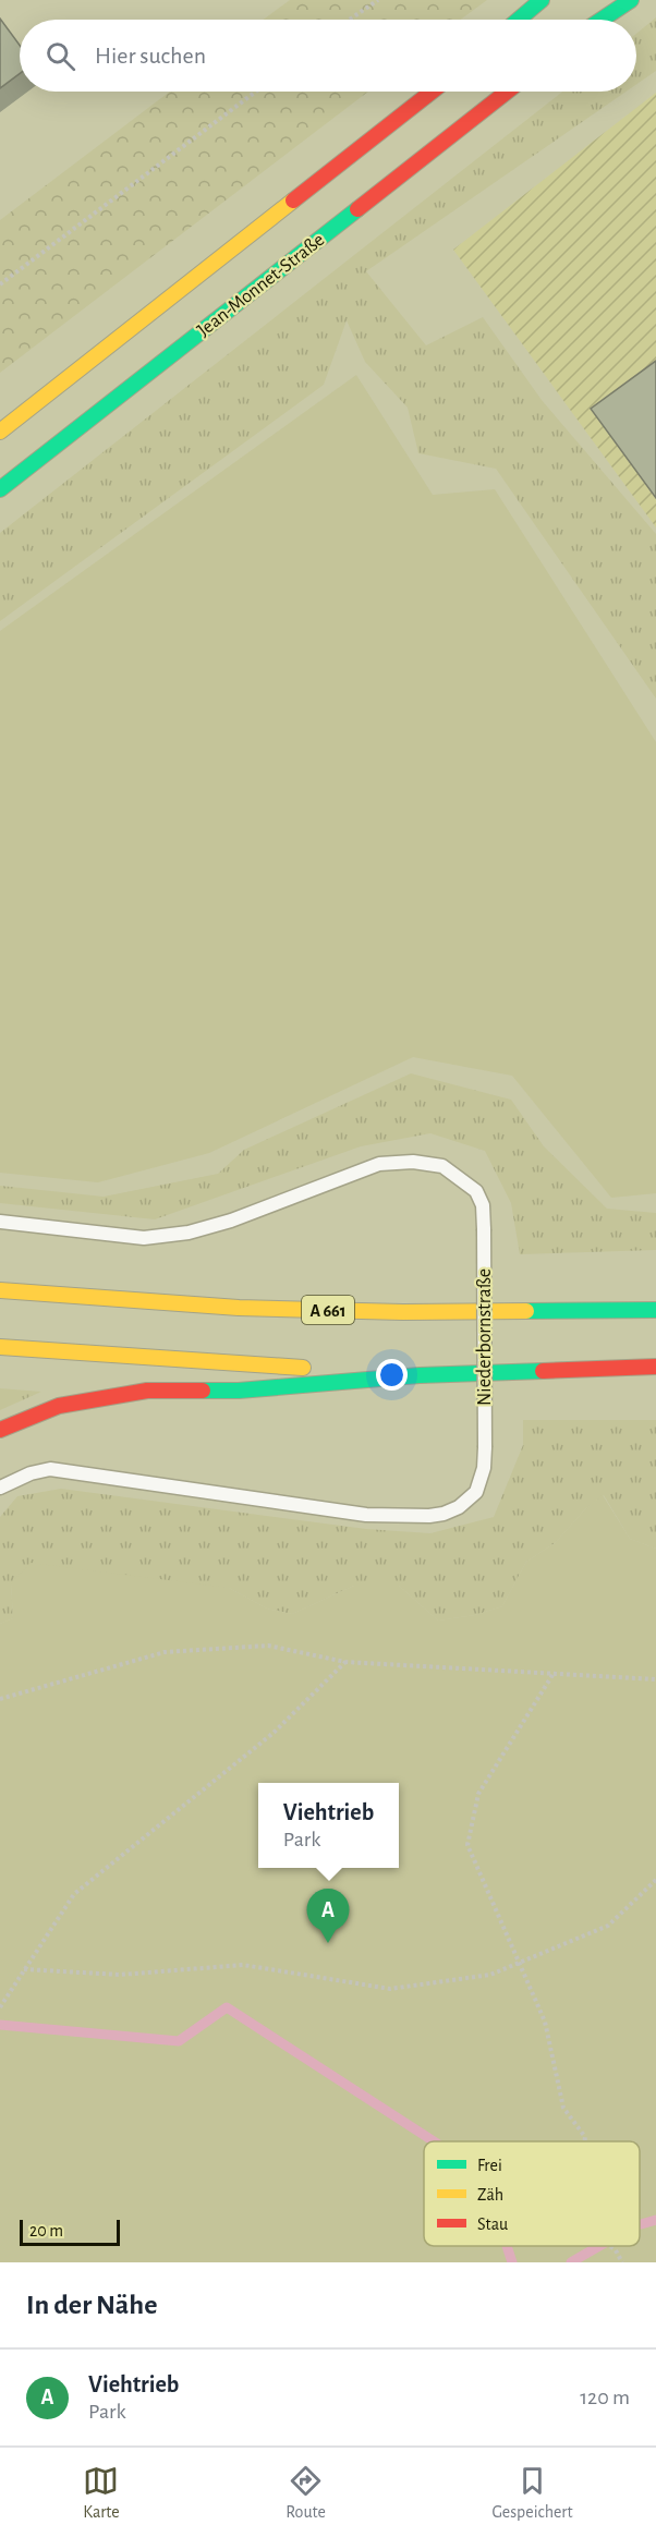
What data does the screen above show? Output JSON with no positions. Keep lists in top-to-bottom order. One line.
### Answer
{"streets":{"main road":["Jean-Monnet-Straße","A 661"],"lane":["Niederbornstraße"]},"legend":["Frei","Zäh","Stau"],"scale_bar":"20 m","page":{"search":"Hier suchen","popup":["Viehtrieb","Park"],"pins":"A","scale":"20 m","heading":"In der Nähe","list":[{"mark":"A","name":"Viehtrieb","note":"Park","value":"120 m"}],"nav":["Karte","Route","Gespeichert"]}}
